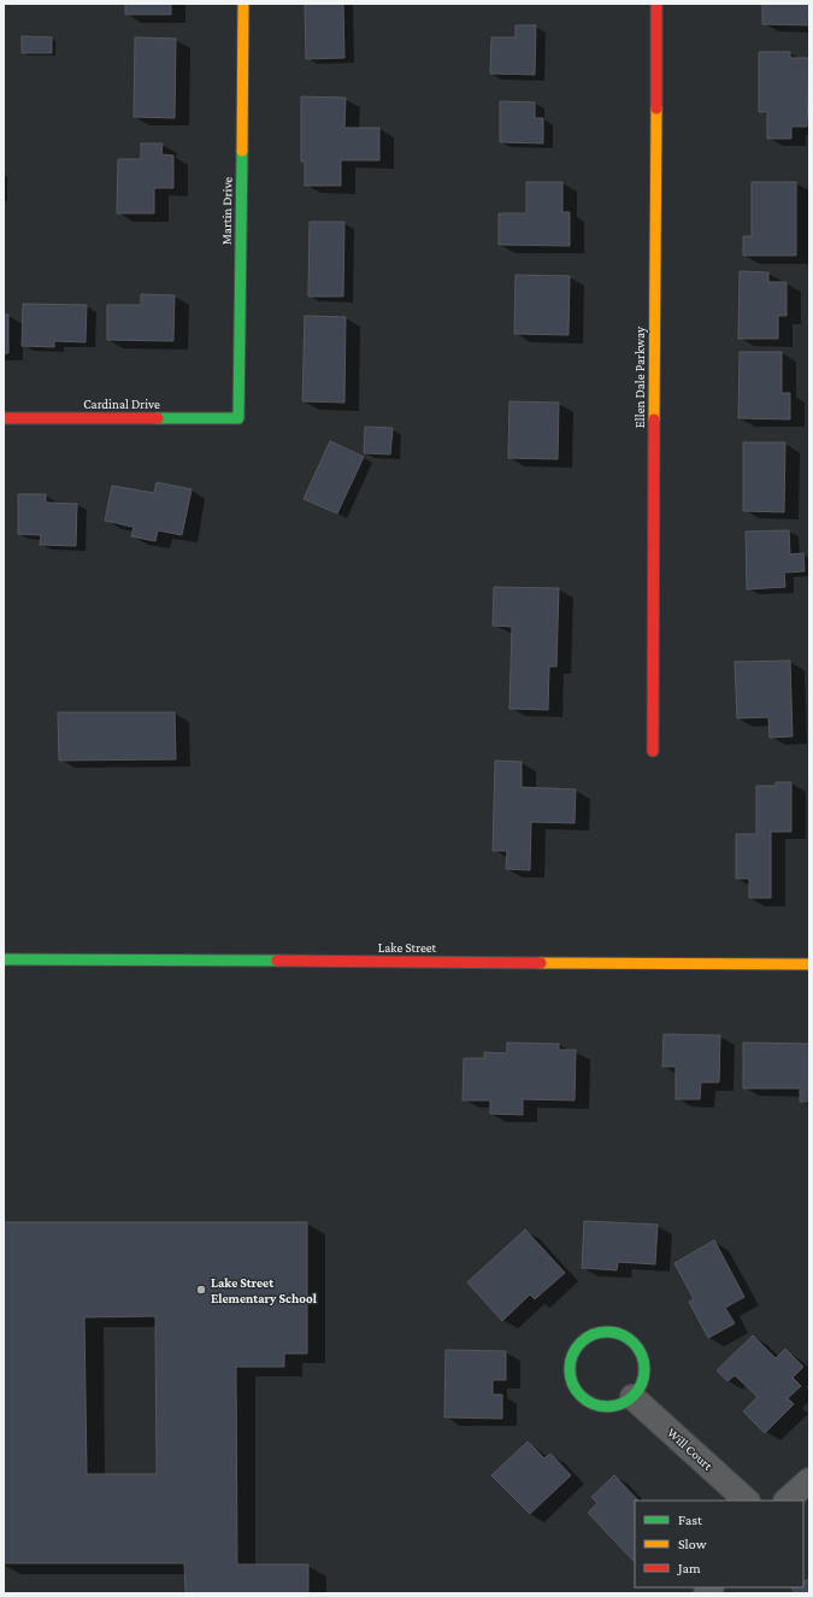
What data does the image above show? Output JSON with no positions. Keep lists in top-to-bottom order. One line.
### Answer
{"streets":{"street":["Martin Drive","Ellen Dale Parkway","Cardinal Drive","Lake Street","Will Court"]},"crossings":[["Martin Drive","Cardinal Drive"]],"places":["Lake Street Elementary School"],"legend":["Fast","Slow","Jam"]}
